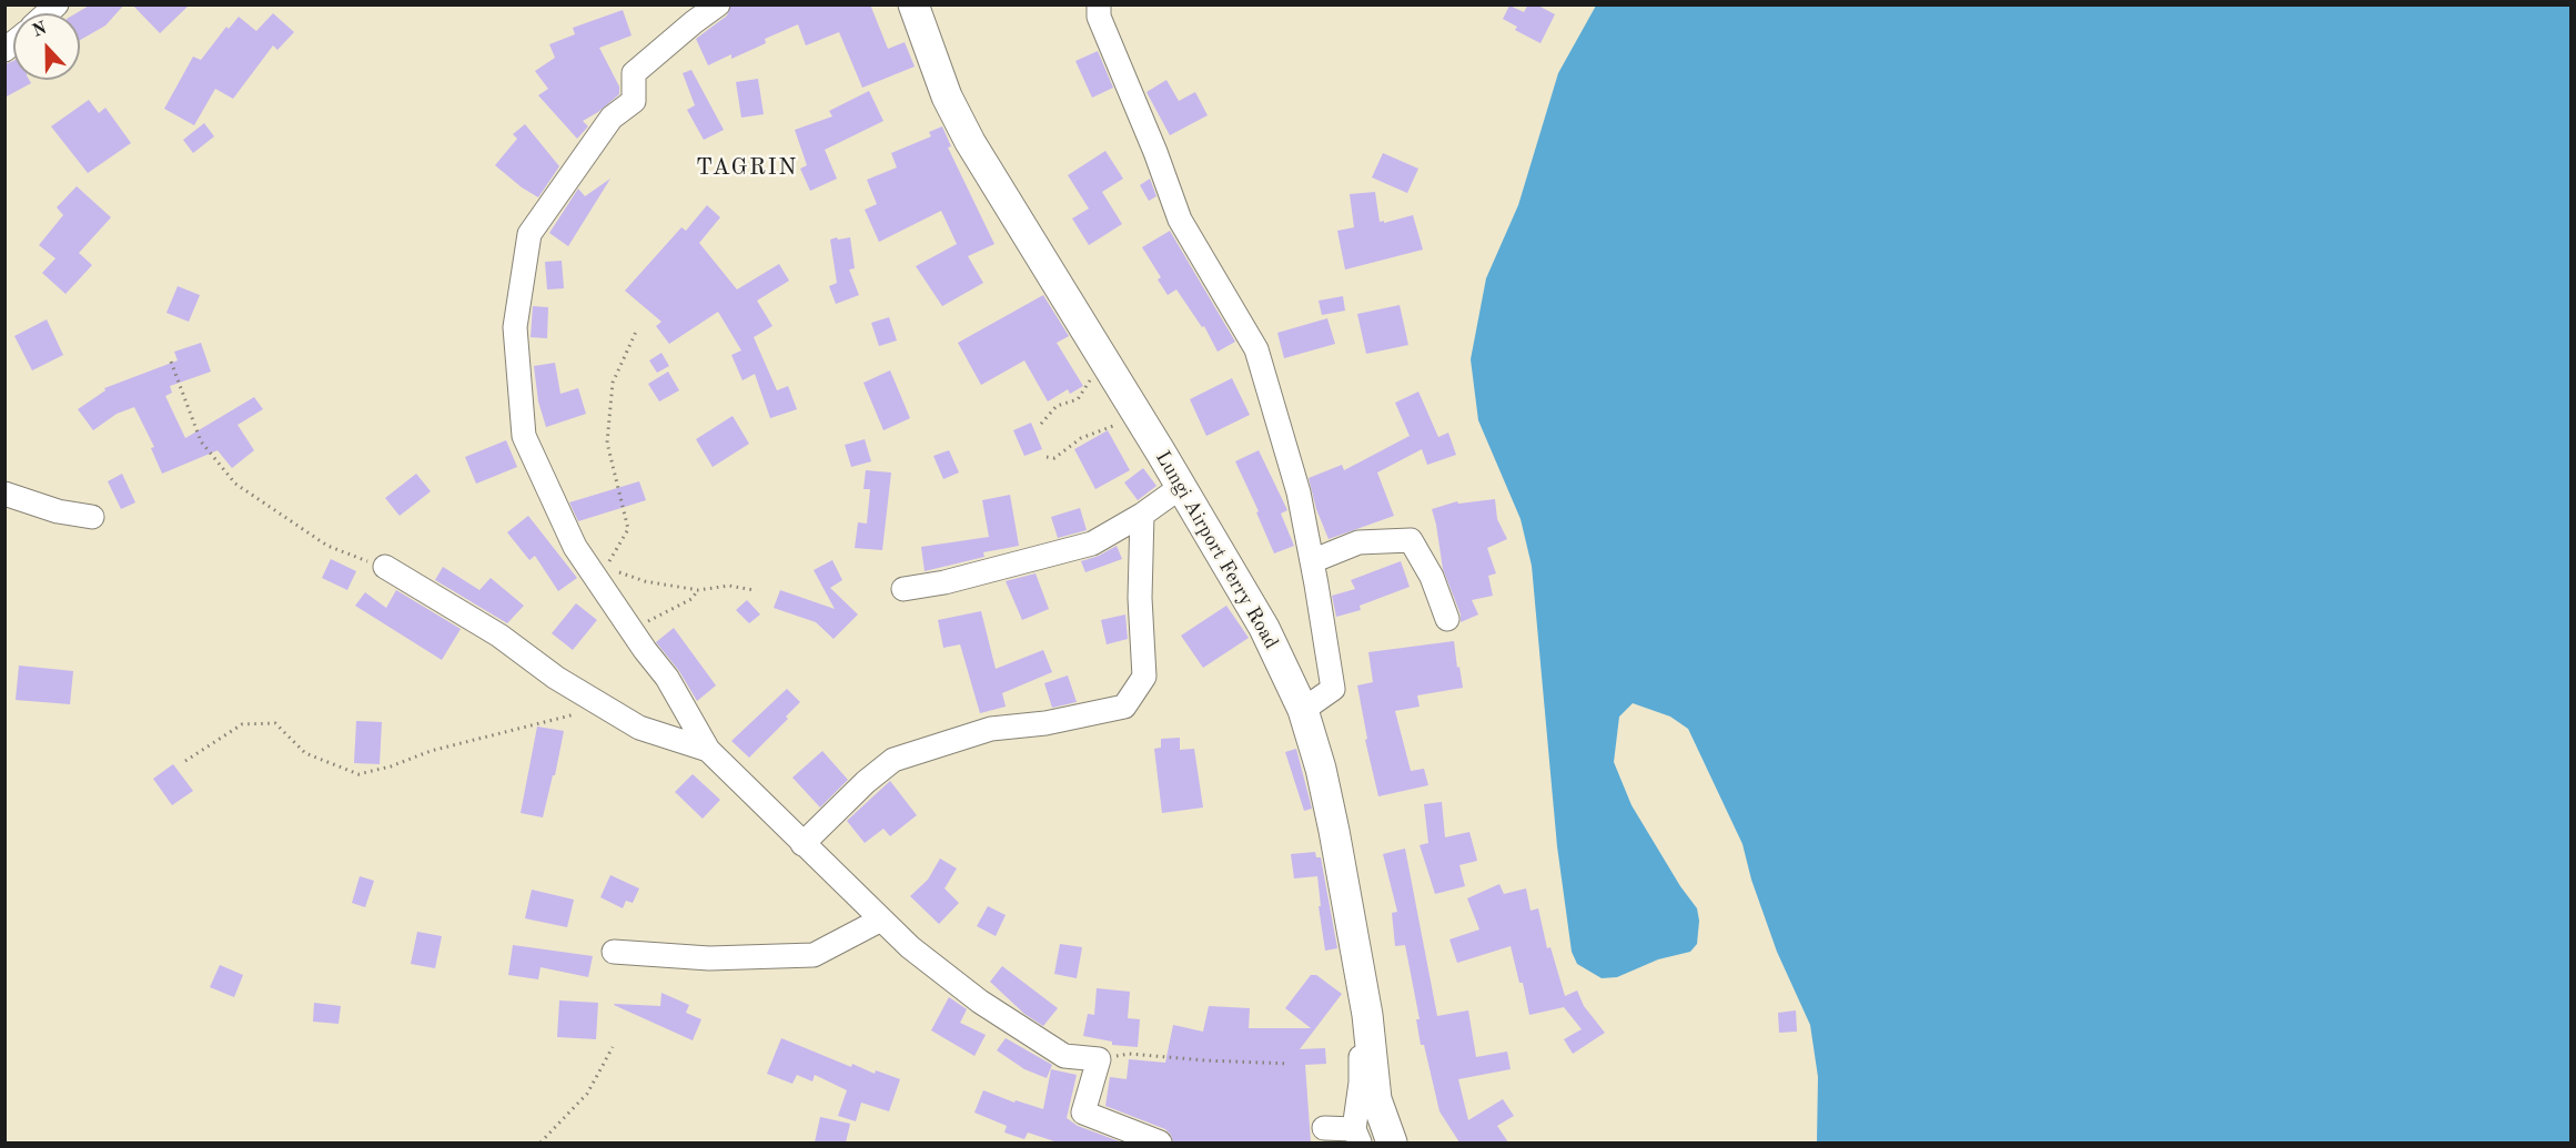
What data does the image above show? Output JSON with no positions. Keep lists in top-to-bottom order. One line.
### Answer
{"streets":{"main road":["Lungi Airport Ferry Road"]},"districts":["TAGRIN"],"north":"top"}
